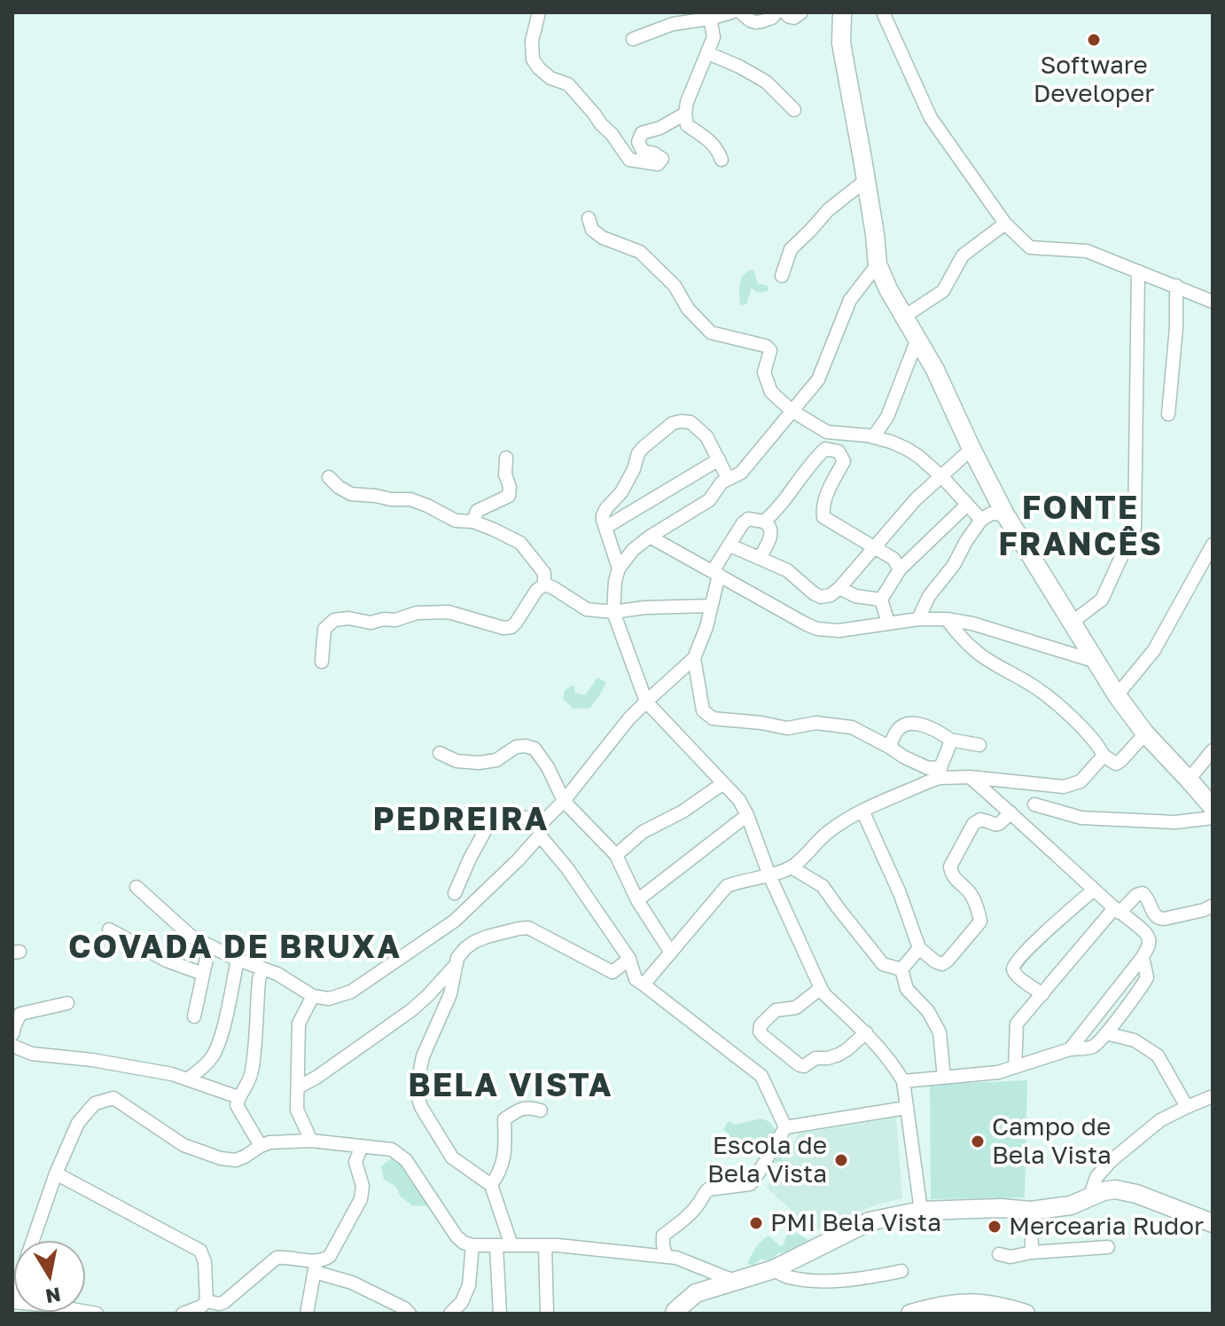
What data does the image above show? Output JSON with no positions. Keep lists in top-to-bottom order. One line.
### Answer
{"districts":["FONTE FRANCÊS","PEDREIRA","COVADA DE BRUXA","BELA VISTA"],"places":["Software Developer","Campo de Bela Vista","Escola de Bela Vista","PMI Bela Vista","Mercearia Rudor"],"north":"bottom"}
